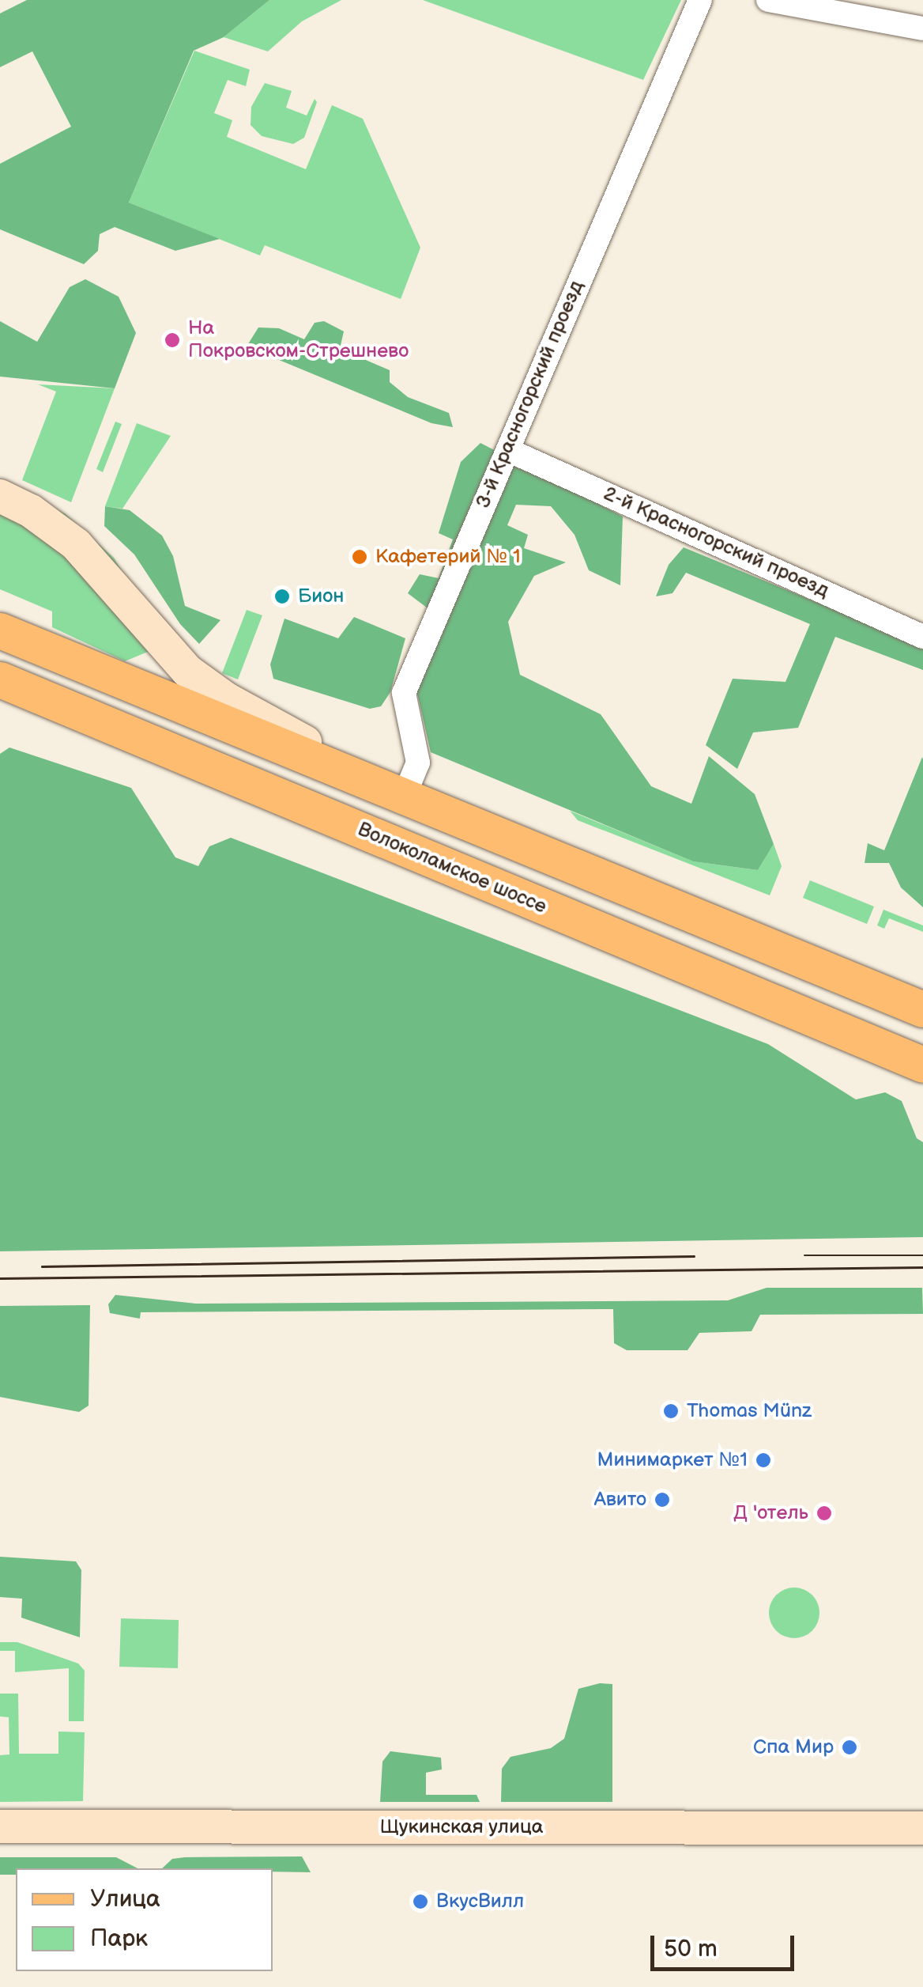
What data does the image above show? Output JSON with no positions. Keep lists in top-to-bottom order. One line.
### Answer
{"streets":{"main road":["Волоколамское шоссе","Щукинская улица"],"street":["3-й Красногорский проезд","2-й Красногорский проезд"]},"crossings":[["3-й Красногорский проезд","2-й Красногорский проезд"]],"places":["На Покровском-Стрешнево","Кафетерий № 1","Бион","Thomas Münz","Минимаркет №1","Авито","Д 'отель","Спа Мир","ВкусВилл"],"legend":["Улица","Парк"],"scale_bar":"50 m"}
